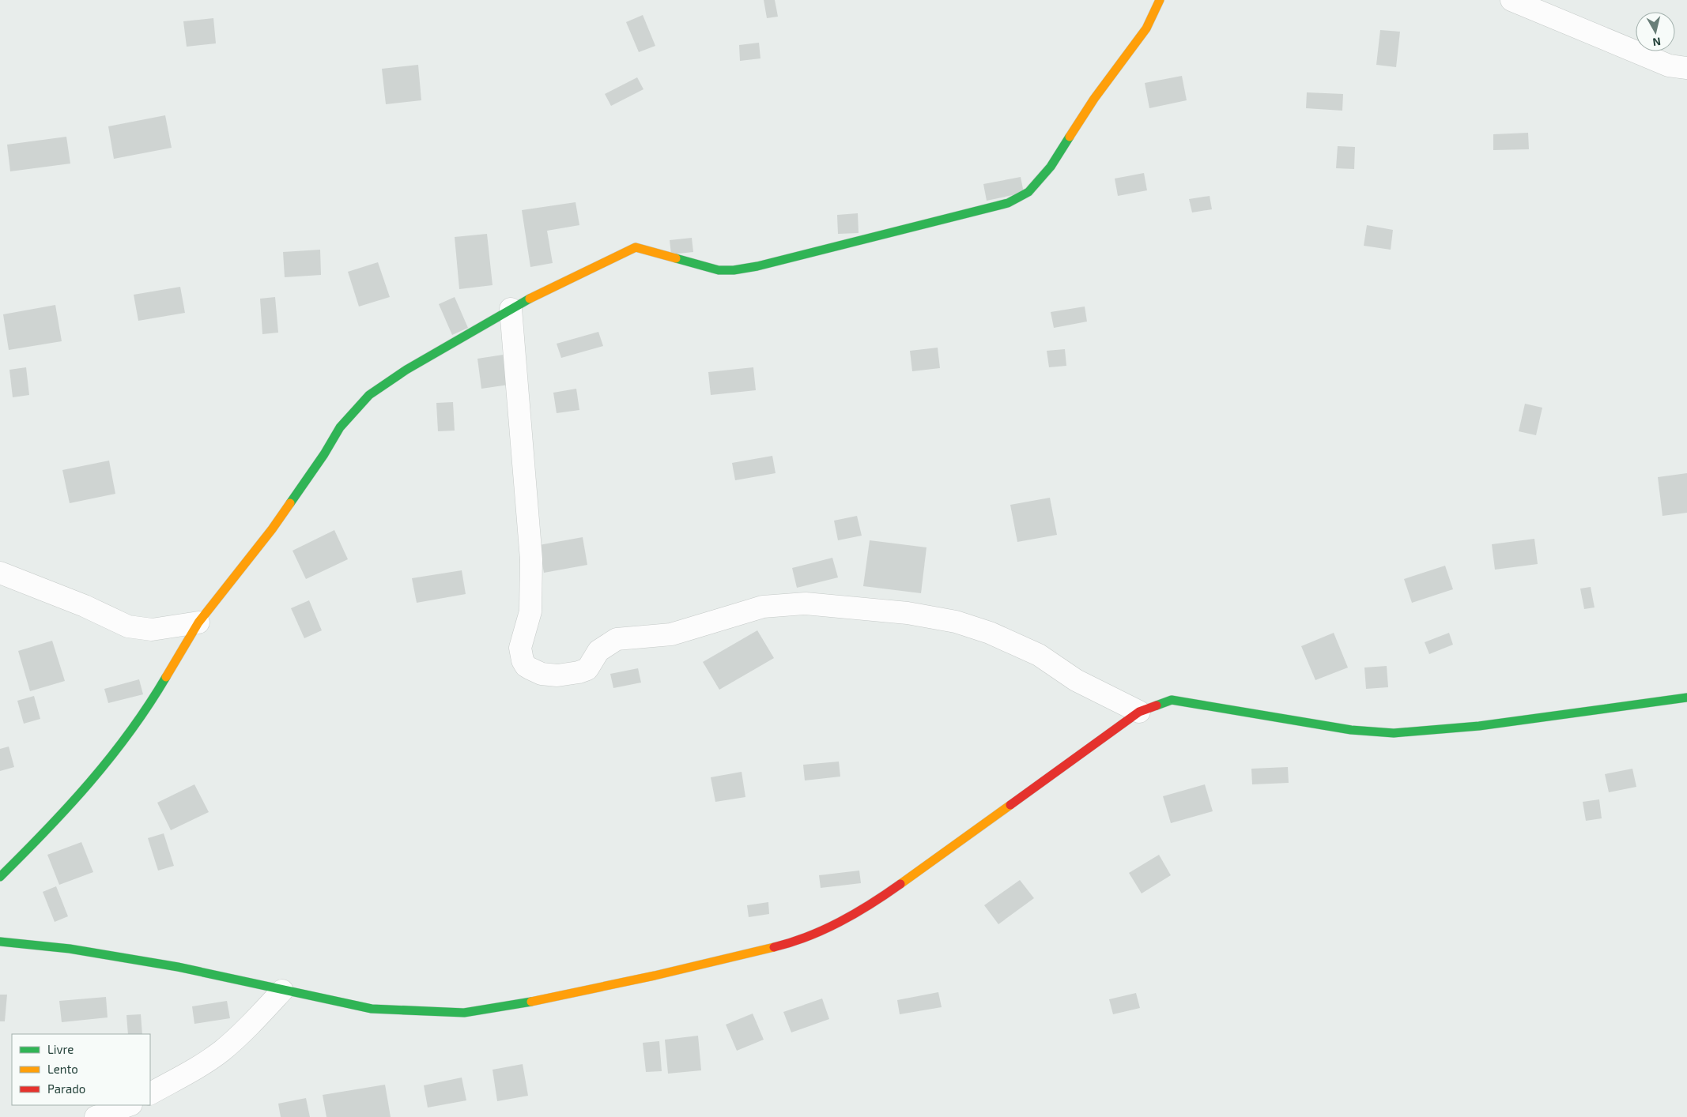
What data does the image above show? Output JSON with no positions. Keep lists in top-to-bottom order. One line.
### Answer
{"legend":["Livre","Lento","Parado"],"north":"bottom"}
